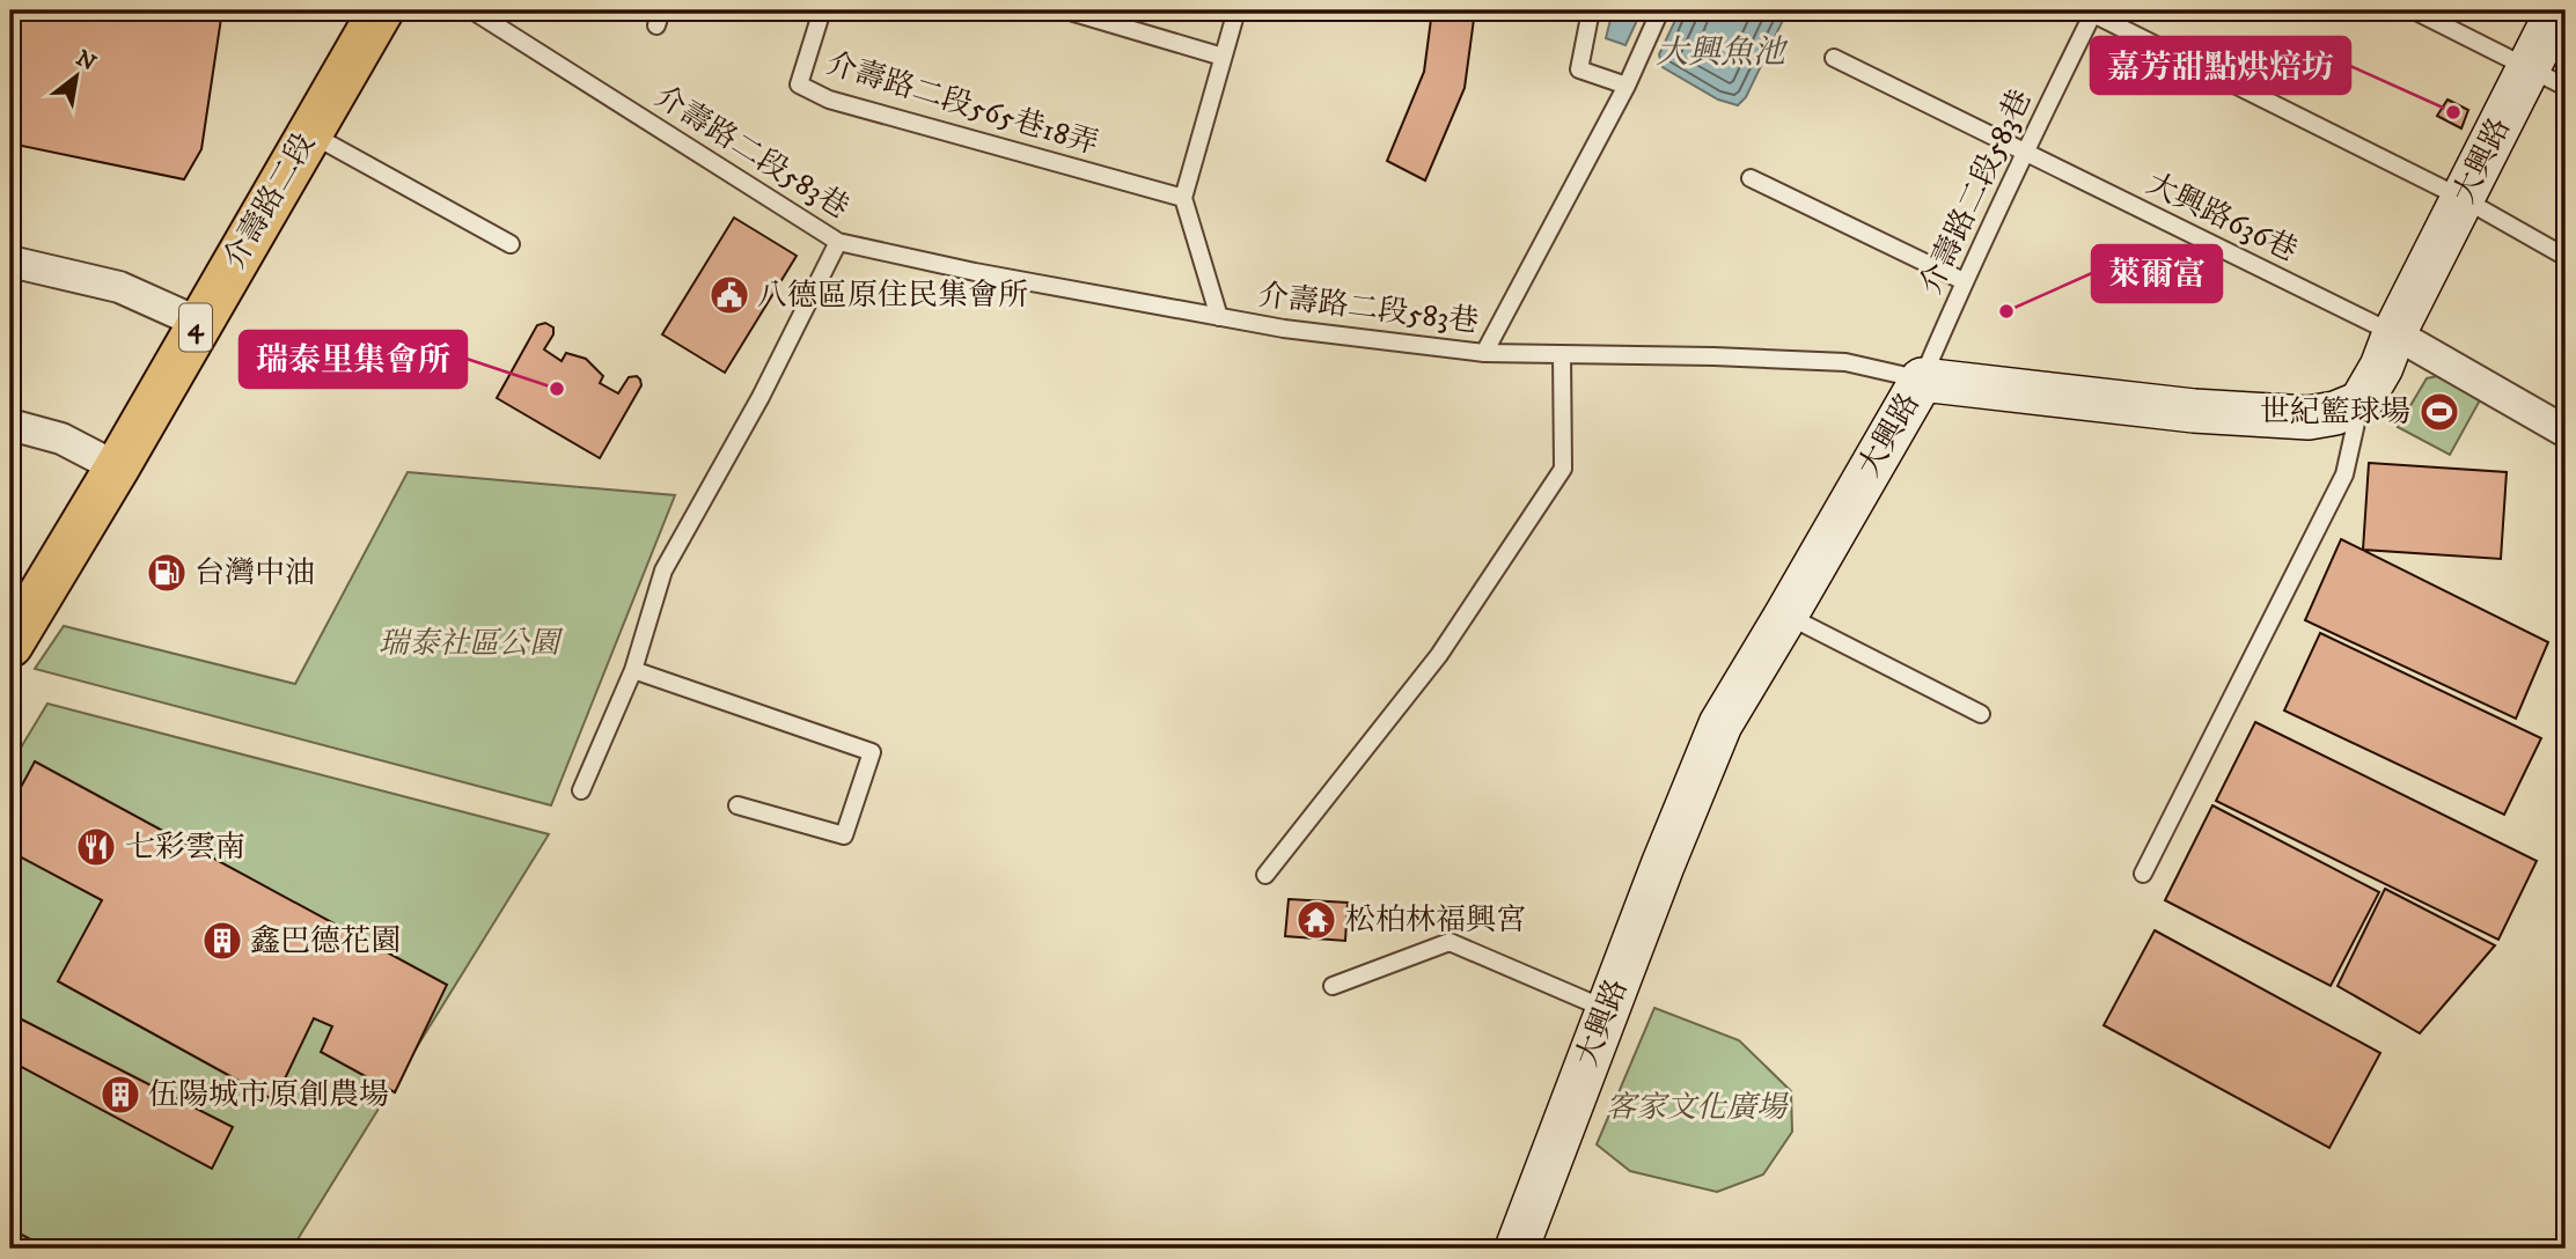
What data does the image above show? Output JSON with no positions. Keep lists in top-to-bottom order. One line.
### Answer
{"streets":{"main road":["介壽路二段","4"],"street":["大興路"],"lane":["介壽路二段565巷18弄","介壽路二段583巷","大興路636巷"]},"crossings":[["介壽路二段583巷","大興路"],["介壽路二段583巷","大興路636巷"],["大興路","大興路636巷"]],"water":["大興魚池"],"parks":["瑞泰社區公園","客家文化廣場"],"places":{"other":["嘉芳甜點烘焙坊","萊爾富","瑞泰里集會所"],"public building":["八德區原住民集會所"],"sports":["世紀籃球場"],"fuel station":["台灣中油"],"restaurant":["七彩雲南"],"temple":["松柏林福興宮"],"building":["鑫巴德花園","伍陽城市原創農場"]},"north":"top right"}
